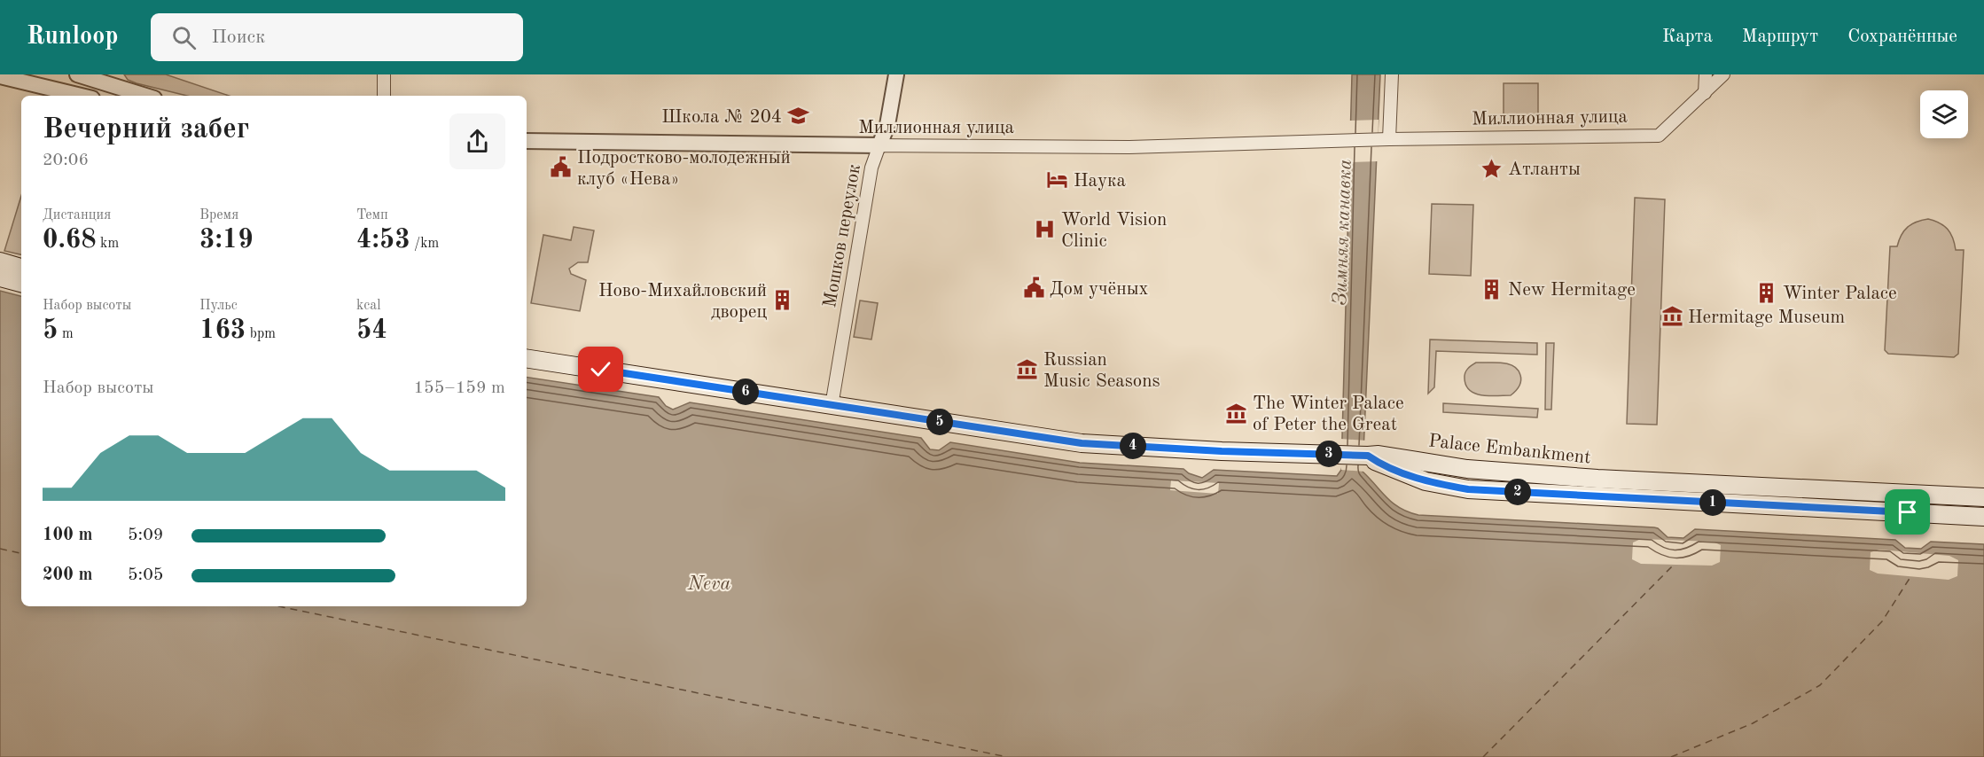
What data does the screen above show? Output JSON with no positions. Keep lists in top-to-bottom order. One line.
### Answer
{"streets":{"main road":["Palace Embankment"],"street":["Миллионная улица","Мошков переулок"]},"crossings":[["Миллионная улица","Мошков переулок"]],"water":["Зимняя канавка","Neva"],"places":{"school or university":["Школа № 204"],"public building":["Подростково-молодежный клуб «Нева»","Дом учёных"],"place":["Атланты"],"hotel":["Наука"],"hospital":["World Vision Clinic"],"building":["New Hermitage","Winter Palace","Ново-Михайловский дворец"],"museum":["Hermitage Museum","Russian Music Seasons","The Winter Palace of Peter the Great"]},"page":{"header":"Runloop","search":"Поиск","nav":["Карта","Маршрут","Сохранённые"],"heading":["Вечерний забег","20:06"],"stats":[["Дистанция","0.68 km"],["Время","3:19"],["Темп","4:53 /km"],["Набор высоты","5 m"],["Пульс","163 bpm"],["kcal","54"]],"chart":["Набор высоты","155–159 m"],"pins":["6","5","4","3","2","1"],"list":[{"name":"100 m","note":"5:09"},{"name":"200 m","note":"5:05"}]}}
